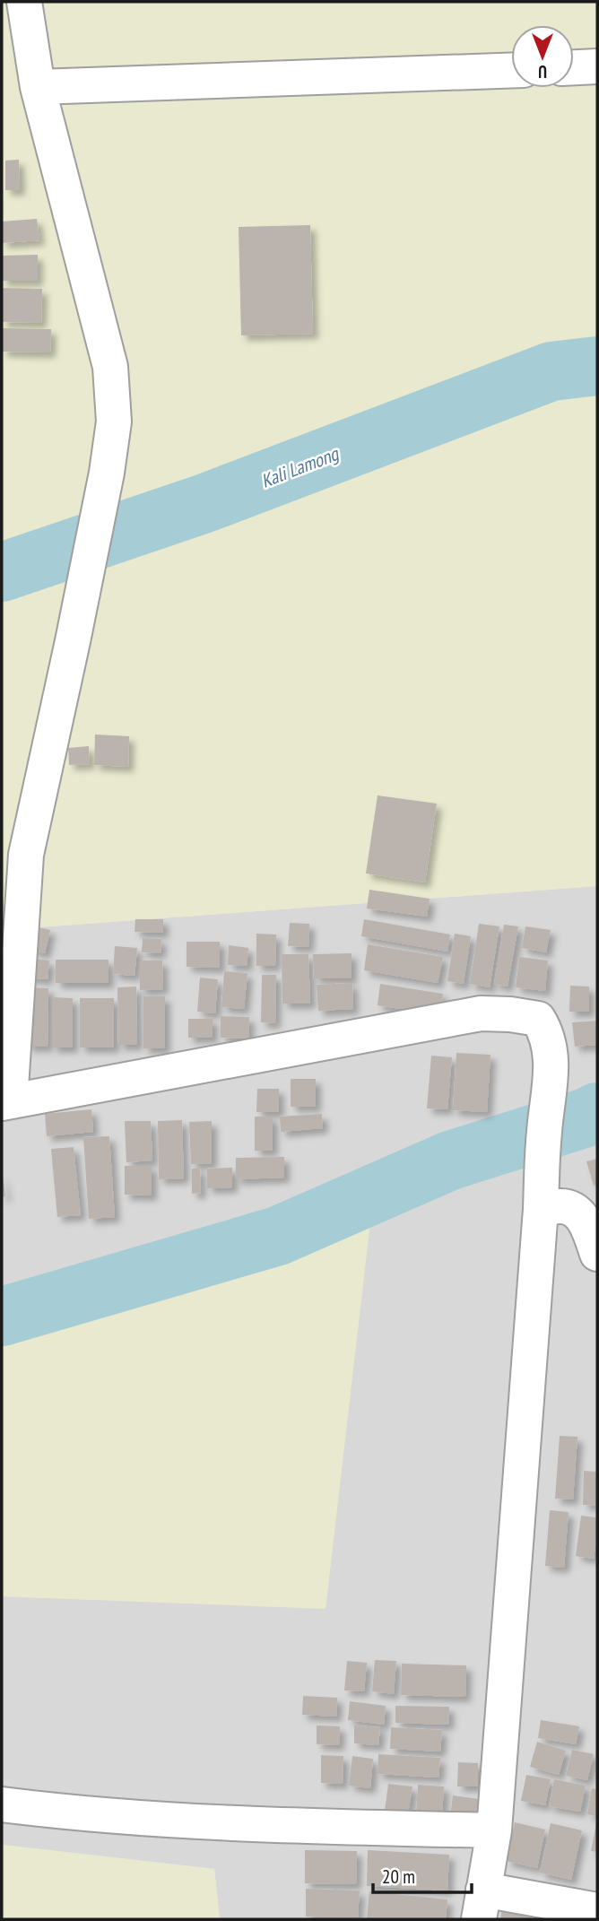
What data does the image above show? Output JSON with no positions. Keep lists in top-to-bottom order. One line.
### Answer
{"water":["Kali Lamong"],"scale_bar":"20 m","north":"bottom"}
